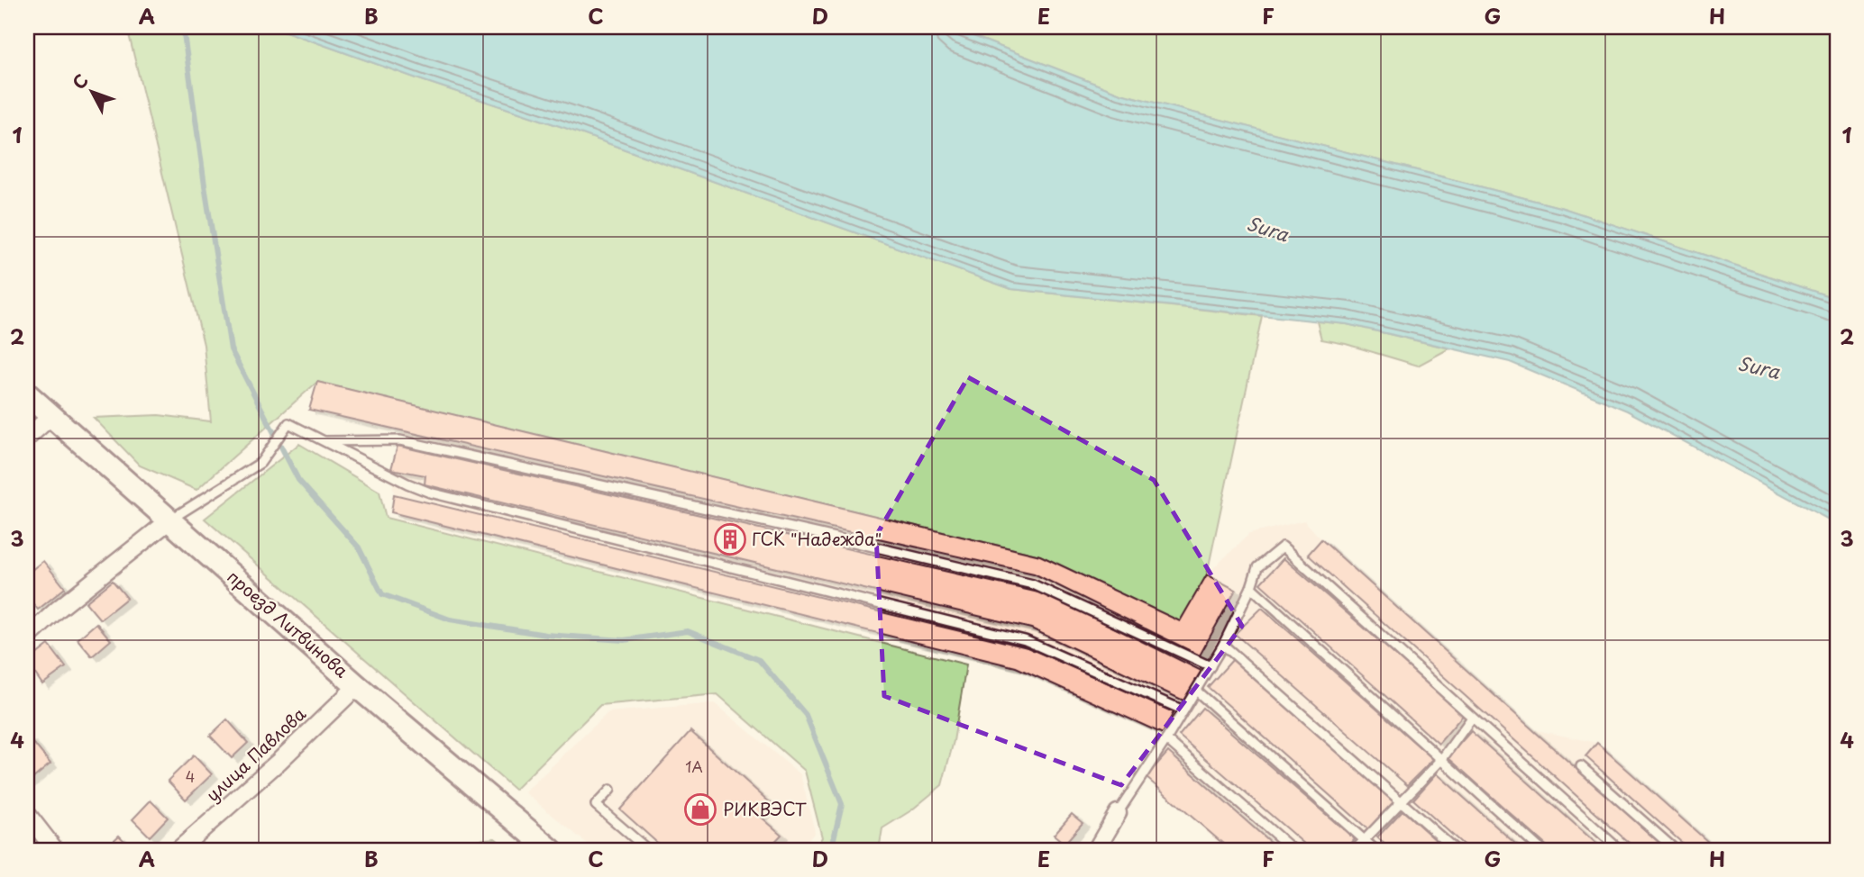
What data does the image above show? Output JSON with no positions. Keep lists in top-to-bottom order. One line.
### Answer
{"streets":{"main road":["проезд Литвинова"],"street":["улица Павлова"]},"crossings":[["проезд Литвинова","улица Павлова"]],"water":["Sura"],"places":{"building":["ГСК \"Надежда\""],"shop":["РИКВЭСТ"]},"house_numbers":["1А","4"],"north":"top left","grid":{"columns":["A","B","C","D","E","F","G","H"],"rows":["1","2","3","4"]}}
